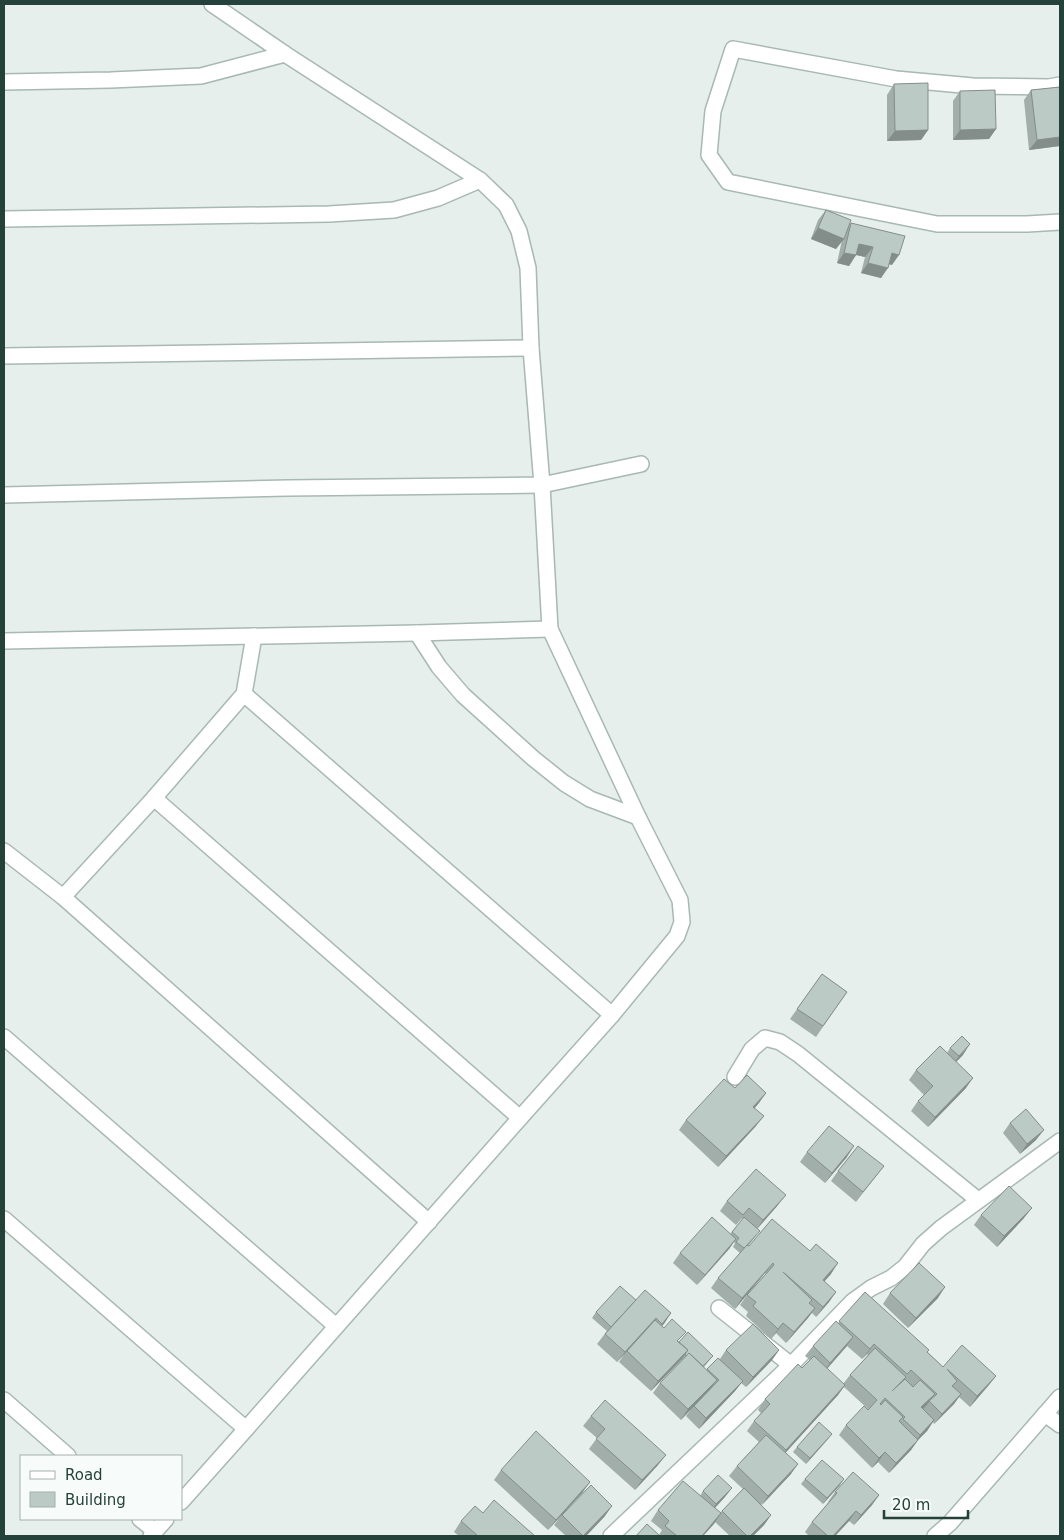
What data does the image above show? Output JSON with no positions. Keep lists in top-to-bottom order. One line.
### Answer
{"legend":["Road","Building"],"scale_bar":"20 m"}
